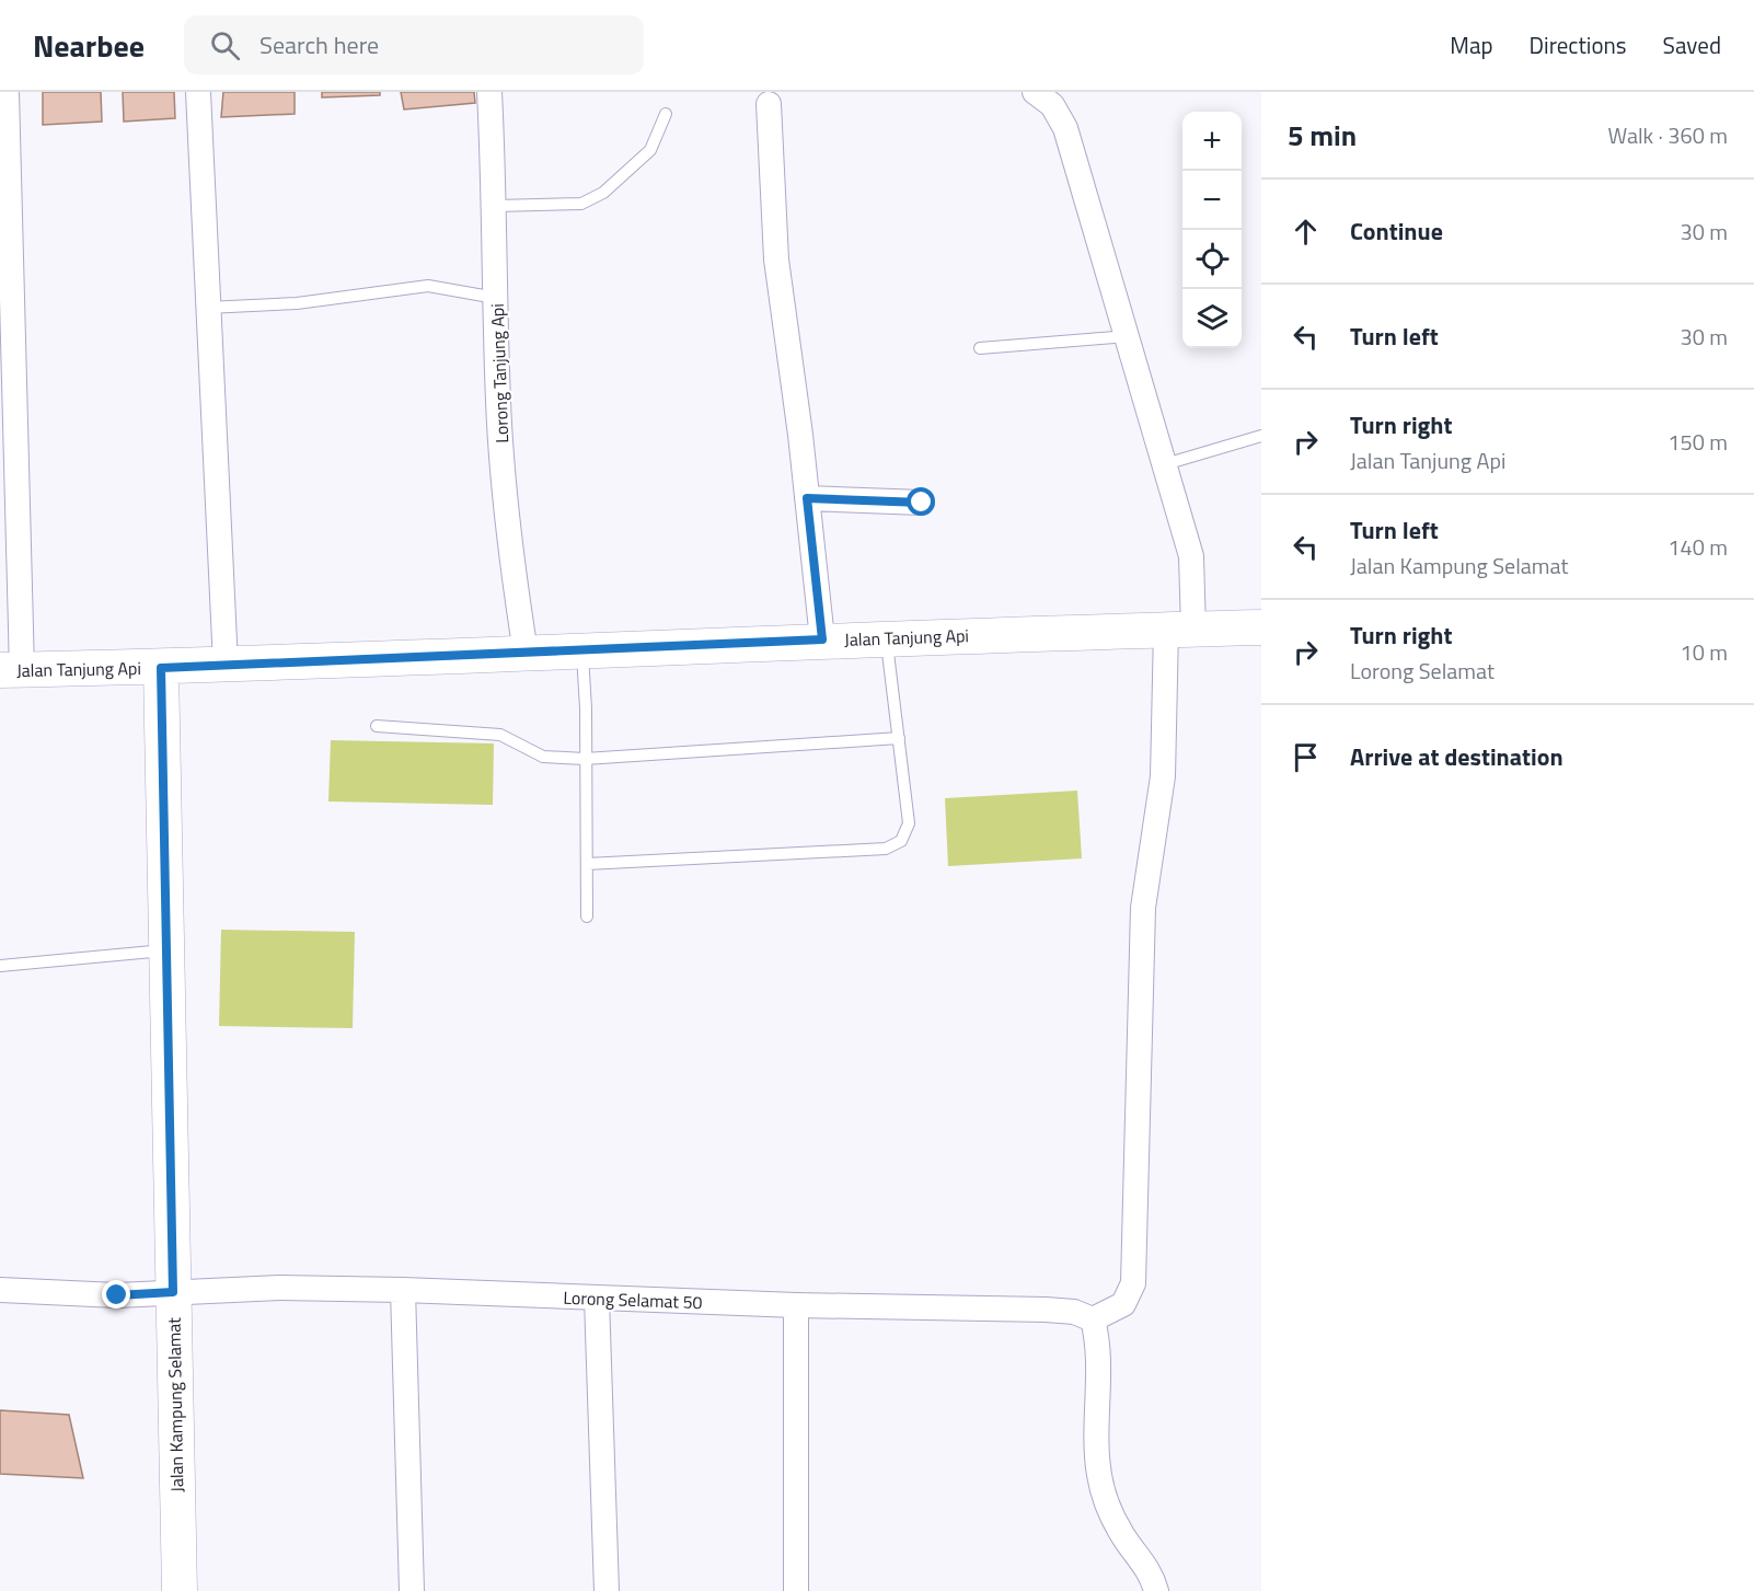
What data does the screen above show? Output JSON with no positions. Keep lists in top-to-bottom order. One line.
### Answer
{"streets":{"street":["Lorong Tanjung Api","Jalan Tanjung Api","Lorong Selamat 50","Jalan Kampung Selamat"]},"crossings":[["Lorong Tanjung Api","Jalan Tanjung Api"],["Jalan Tanjung Api","Jalan Kampung Selamat"],["Lorong Selamat 50","Jalan Kampung Selamat"]],"page":{"header":"Nearbee","search":"Search here","nav":["Map","Directions","Saved"],"heading":["5 min","Walk · 360 m"],"map_buttons":["+","−"],"list":[["Continue","30 m"],["Turn left","30 m"],["Turn right","Jalan Tanjung Api","150 m"],["Turn left","Jalan Kampung Selamat","140 m"],["Turn right","Lorong Selamat","10 m"],"Arrive at destination"]}}
